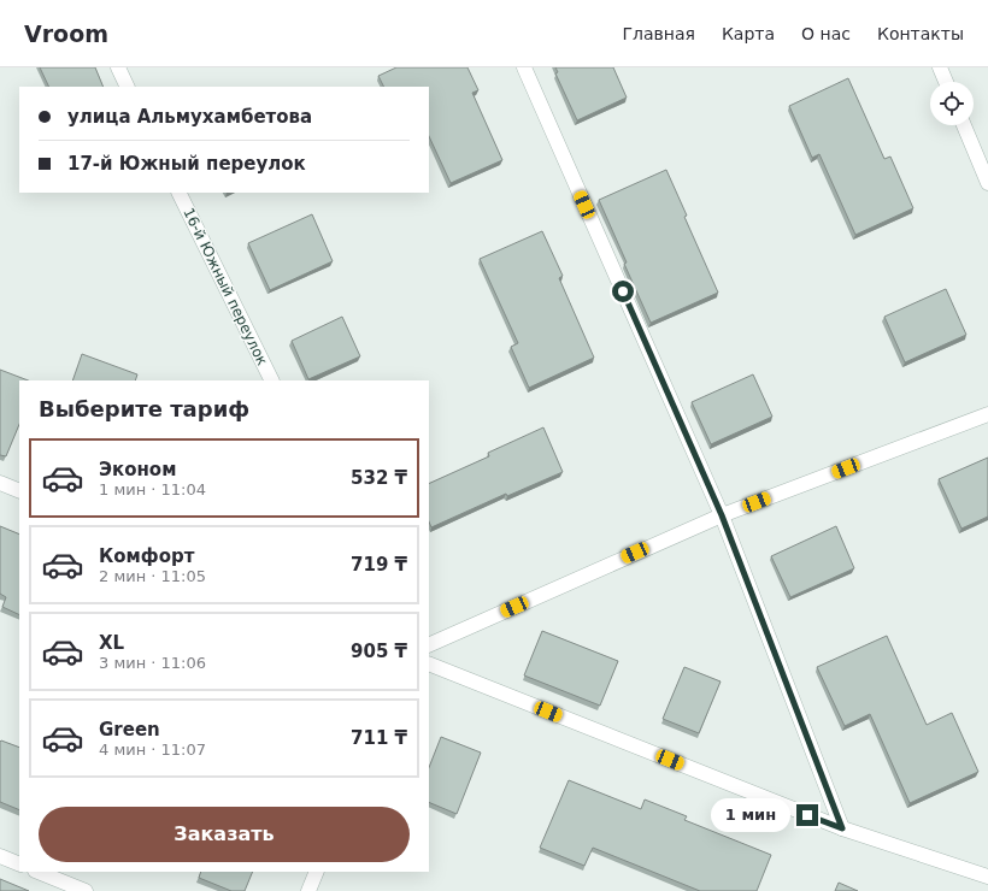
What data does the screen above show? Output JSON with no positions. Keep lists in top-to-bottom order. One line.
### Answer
{"streets":{"street":["16-й Южный переулок"]},"page":{"header":"Vroom","nav":["Главная","Карта","О нас","Контакты"],"banner":["улица Альмухамбетова","17-й Южный переулок"],"heading":"Выберите тариф","list":[{"name":"Эконом","note":"1 мин · 11:04","value":"532 ₸"},{"name":"Комфорт","note":"2 мин · 11:05","value":"719 ₸"},{"name":"XL","note":"3 мин · 11:06","value":"905 ₸"},{"name":"Green","note":"4 мин · 11:07","value":"711 ₸"}],"buttons":"Заказать","bubble":"1 мин"}}
